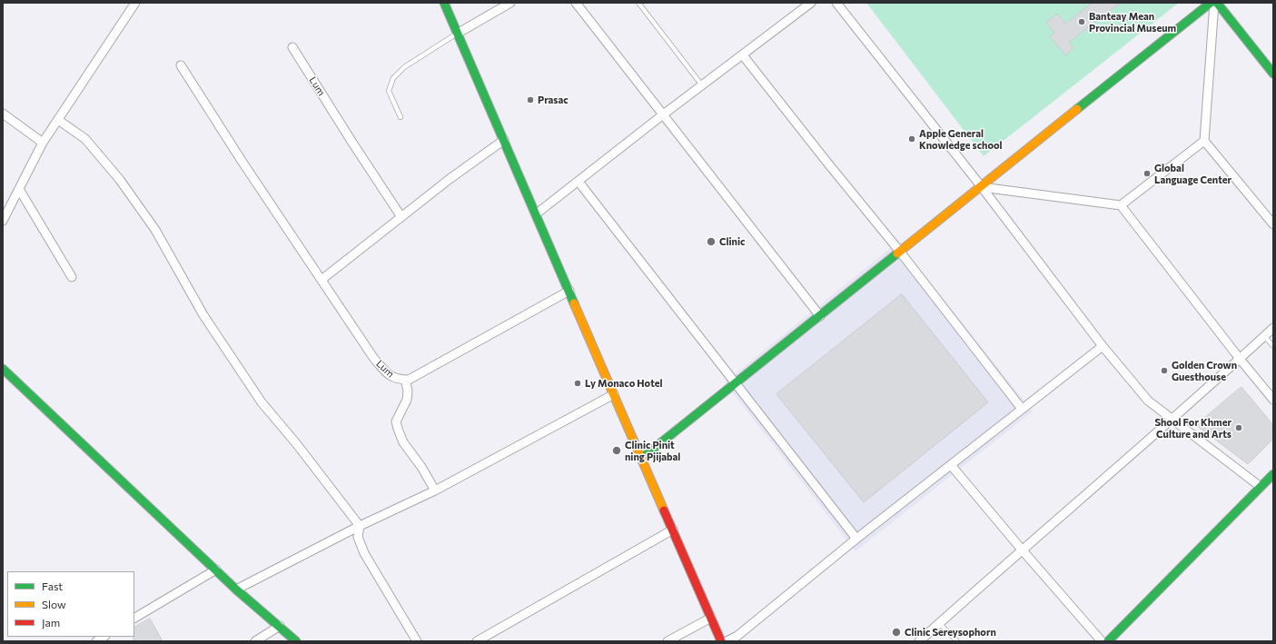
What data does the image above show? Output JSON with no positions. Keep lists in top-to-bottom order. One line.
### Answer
{"streets":{"street":["Lum"]},"places":["Banteay Mean Provincial Museum","Prasac","Apple General Knowledge school","Global Language Center","Clinic","Golden Crown Guesthouse","Ly Monaco Hotel","Shool For Khmer Culture and Arts","Clinic Pinit ning Pjijabal","Clinic Sereysophorn"],"legend":["Fast","Slow","Jam"]}
